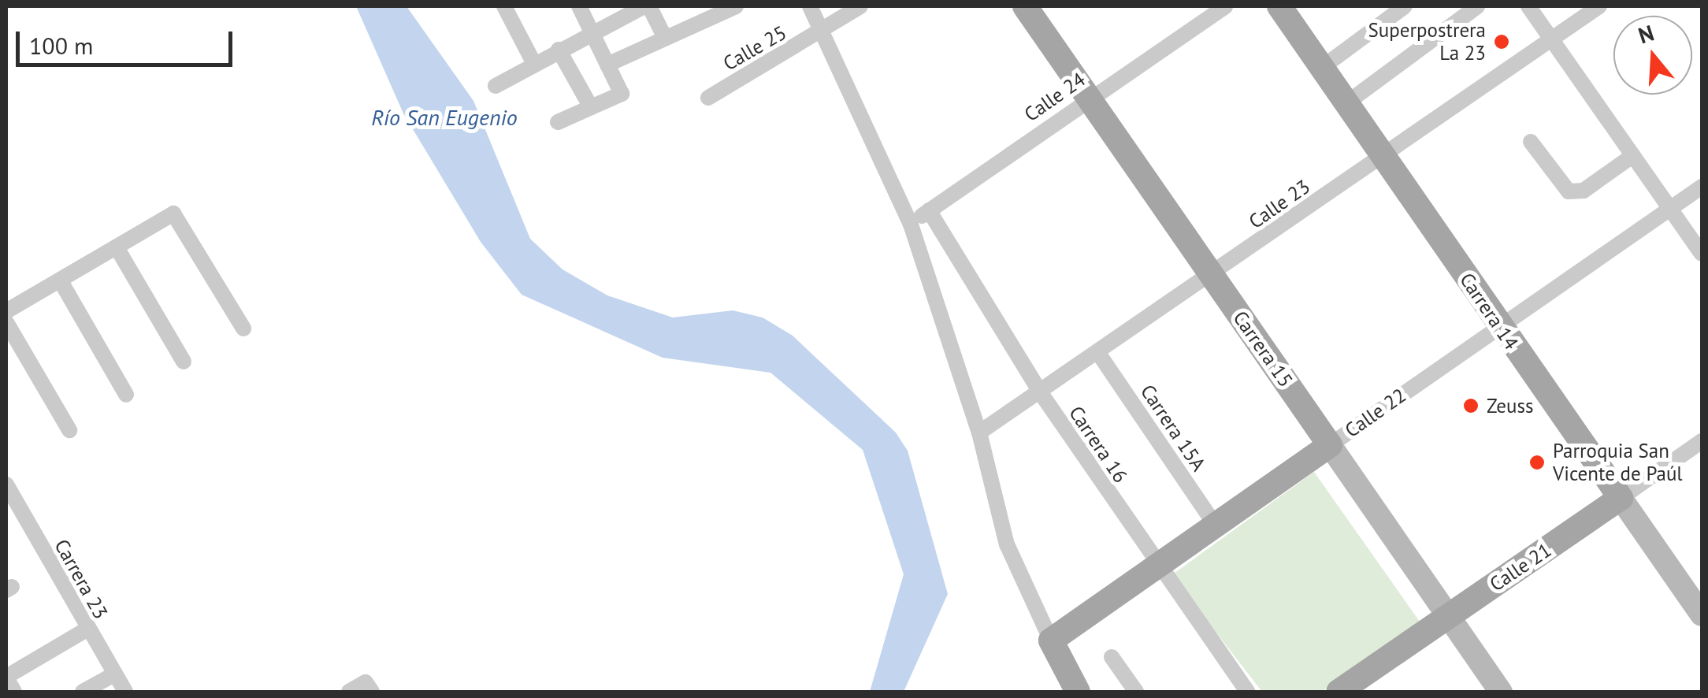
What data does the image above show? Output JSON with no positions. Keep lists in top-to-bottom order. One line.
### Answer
{"streets":{"main road":["Carrera 14","Carrera 15","Calle 22","Calle 21"],"street":["Calle 25","Calle 24","Calle 23","Carrera 15A","Carrera 16","Carrera 23"]},"crossings":[["Calle 24","Carrera 15"],["Calle 24","Carrera 16"],["Calle 23","Carrera 14"],["Calle 23","Carrera 15"],["Calle 23","Carrera 15A"],["Calle 23","Carrera 16"],["Carrera 14","Calle 22"],["Carrera 14","Calle 21"],["Carrera 15","Calle 22"],["Carrera 15","Calle 21"],["Calle 22","Carrera 15A"],["Calle 22","Carrera 16"]],"water":["Río San Eugenio"],"places":["Superpostrera La 23","Zeuss","Parroquia San Vicente de Paúl"],"scale_bar":"100 m","north":"top"}
